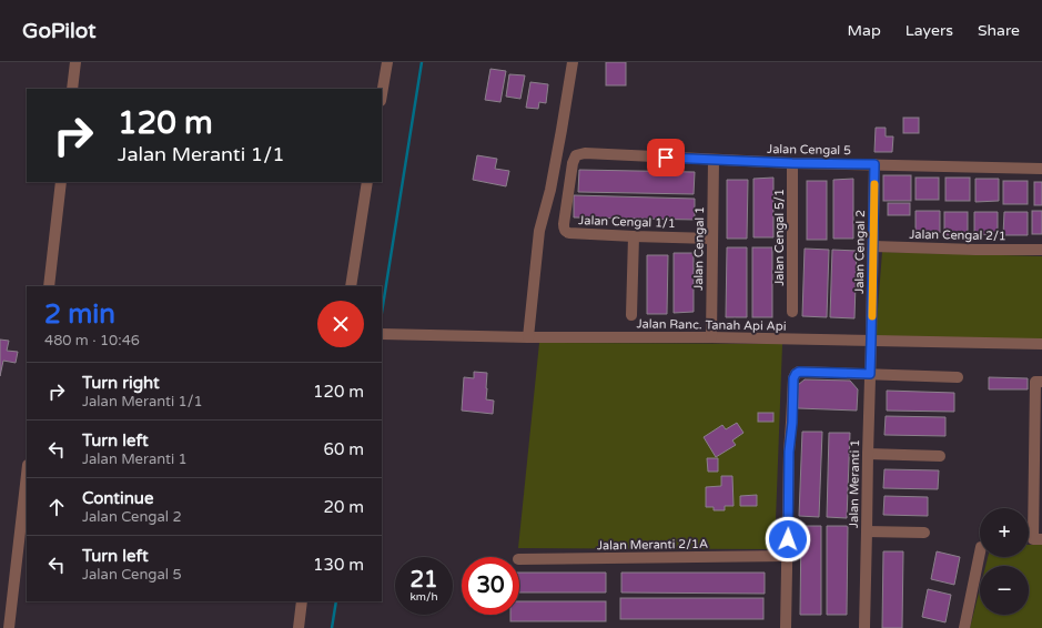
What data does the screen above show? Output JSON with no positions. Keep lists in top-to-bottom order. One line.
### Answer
{"streets":{"street":["Jalan Cengal 5","Jalan Cengal 1/1","Jalan Cengal 2/1","Jalan Cengal 5/1","Jalan Cengal 1","Jalan Cengal 2","Jalan Ranc. Tanah Api Api","Jalan Meranti 1","Jalan Meranti 2/1A"]},"crossings":[["Jalan Cengal 5","Jalan Cengal 1/1"],["Jalan Cengal 5","Jalan Cengal 5/1"],["Jalan Cengal 5","Jalan Cengal 1"],["Jalan Cengal 5","Jalan Cengal 2"],["Jalan Cengal 1/1","Jalan Cengal 1"],["Jalan Cengal 2/1","Jalan Cengal 2"],["Jalan Cengal 1","Jalan Ranc. Tanah Api Api"],["Jalan Cengal 2","Jalan Ranc. Tanah Api Api"],["Jalan Cengal 2","Jalan Meranti 1"],["Jalan Ranc. Tanah Api Api","Jalan Meranti 1"]],"page":{"header":"GoPilot","nav":["Map","Layers","Share"],"turn":["120 m","Jalan Meranti 1/1"],"heading":["2 min","480 m · 10:46"],"list":[{"name":"Turn right","note":"Jalan Meranti 1/1","value":"120 m"},{"name":"Turn left","note":"Jalan Meranti 1","value":"60 m"},{"name":"Continue","note":"Jalan Cengal 2","value":"20 m"},{"name":"Turn left","note":"Jalan Cengal 5","value":"130 m"}],"map_buttons":["+","−"],"speed":"21 km/h","limit":"30"}}
